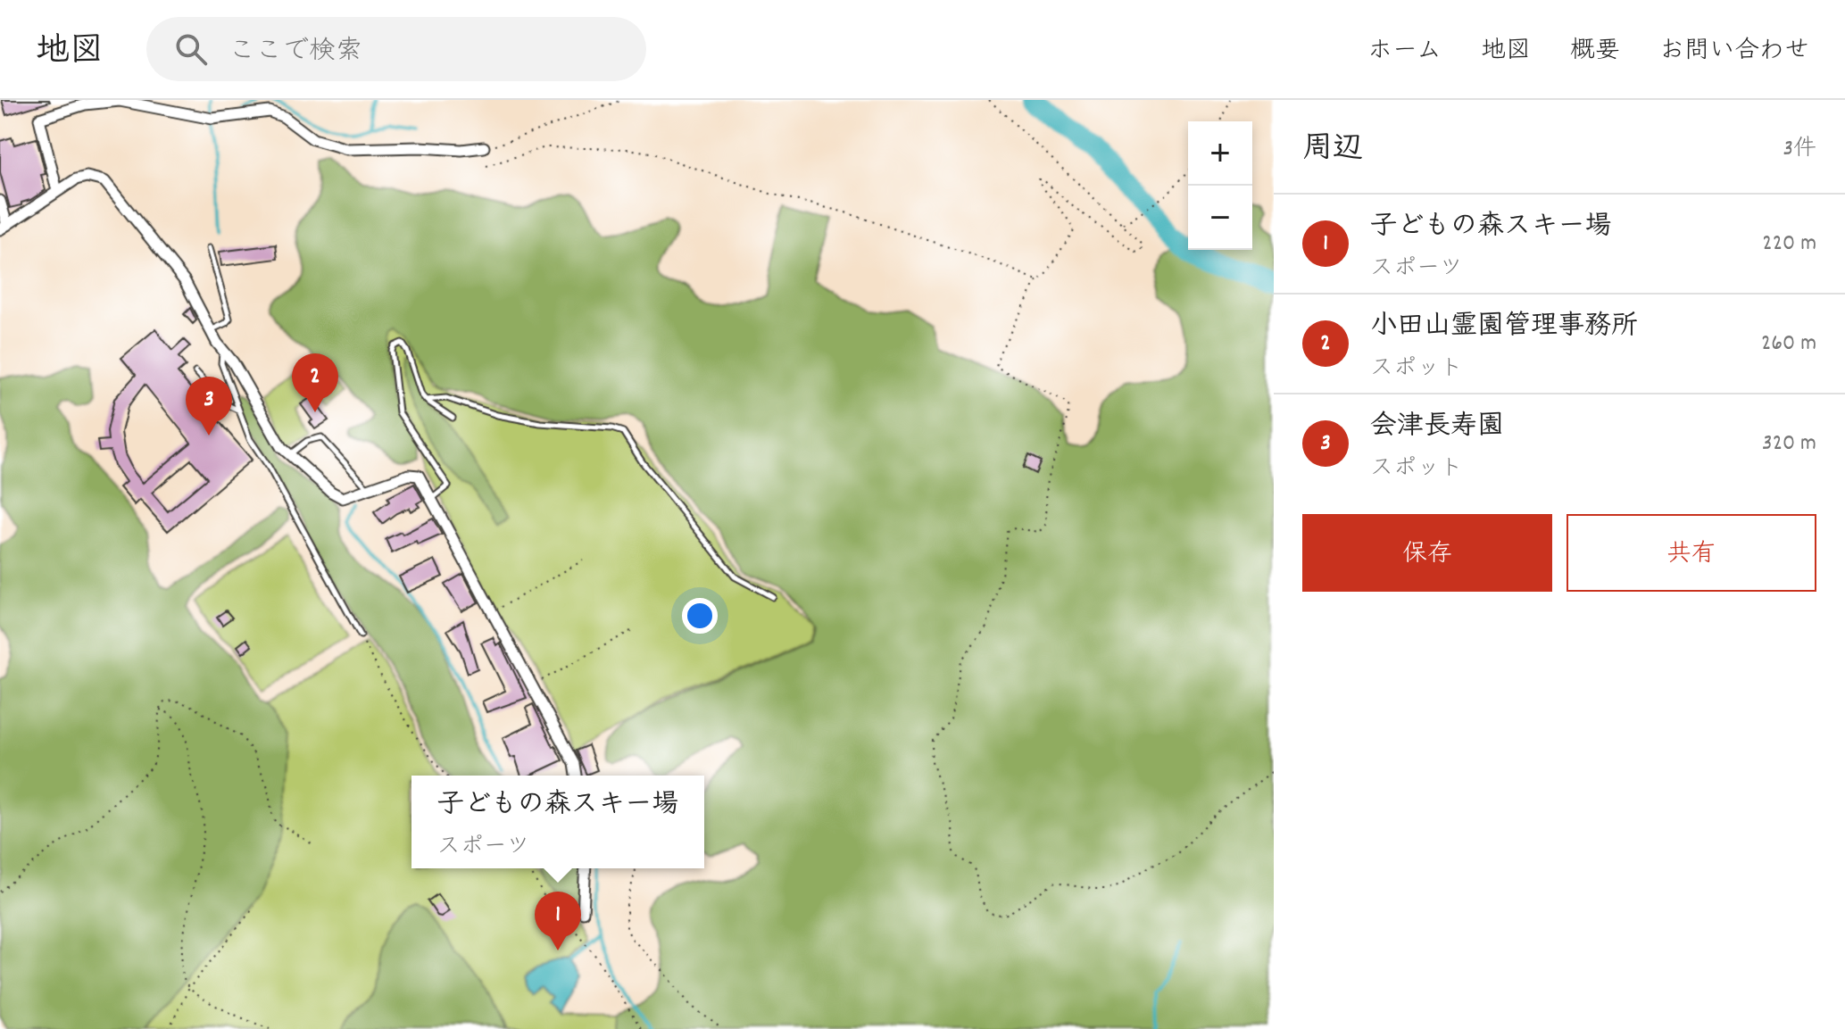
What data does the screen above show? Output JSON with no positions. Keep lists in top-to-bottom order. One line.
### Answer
{"page":{"header":"地図","search":"ここで検索","nav":["ホーム","地図","概要","お問い合わせ"],"heading":["周辺","3件"],"map_buttons":["+","−"],"list":[{"mark":"1","name":"子どもの森スキー場","note":"スポーツ","value":"220 m"},{"mark":"2","name":"小田山霊園管理事務所","note":"スポット","value":"260 m"},{"mark":"3","name":"会津長寿園","note":"スポット","value":"320 m"}],"pins":["2","3","1"],"buttons":["保存","共有"],"popup":["子どもの森スキー場","スポーツ"]}}
